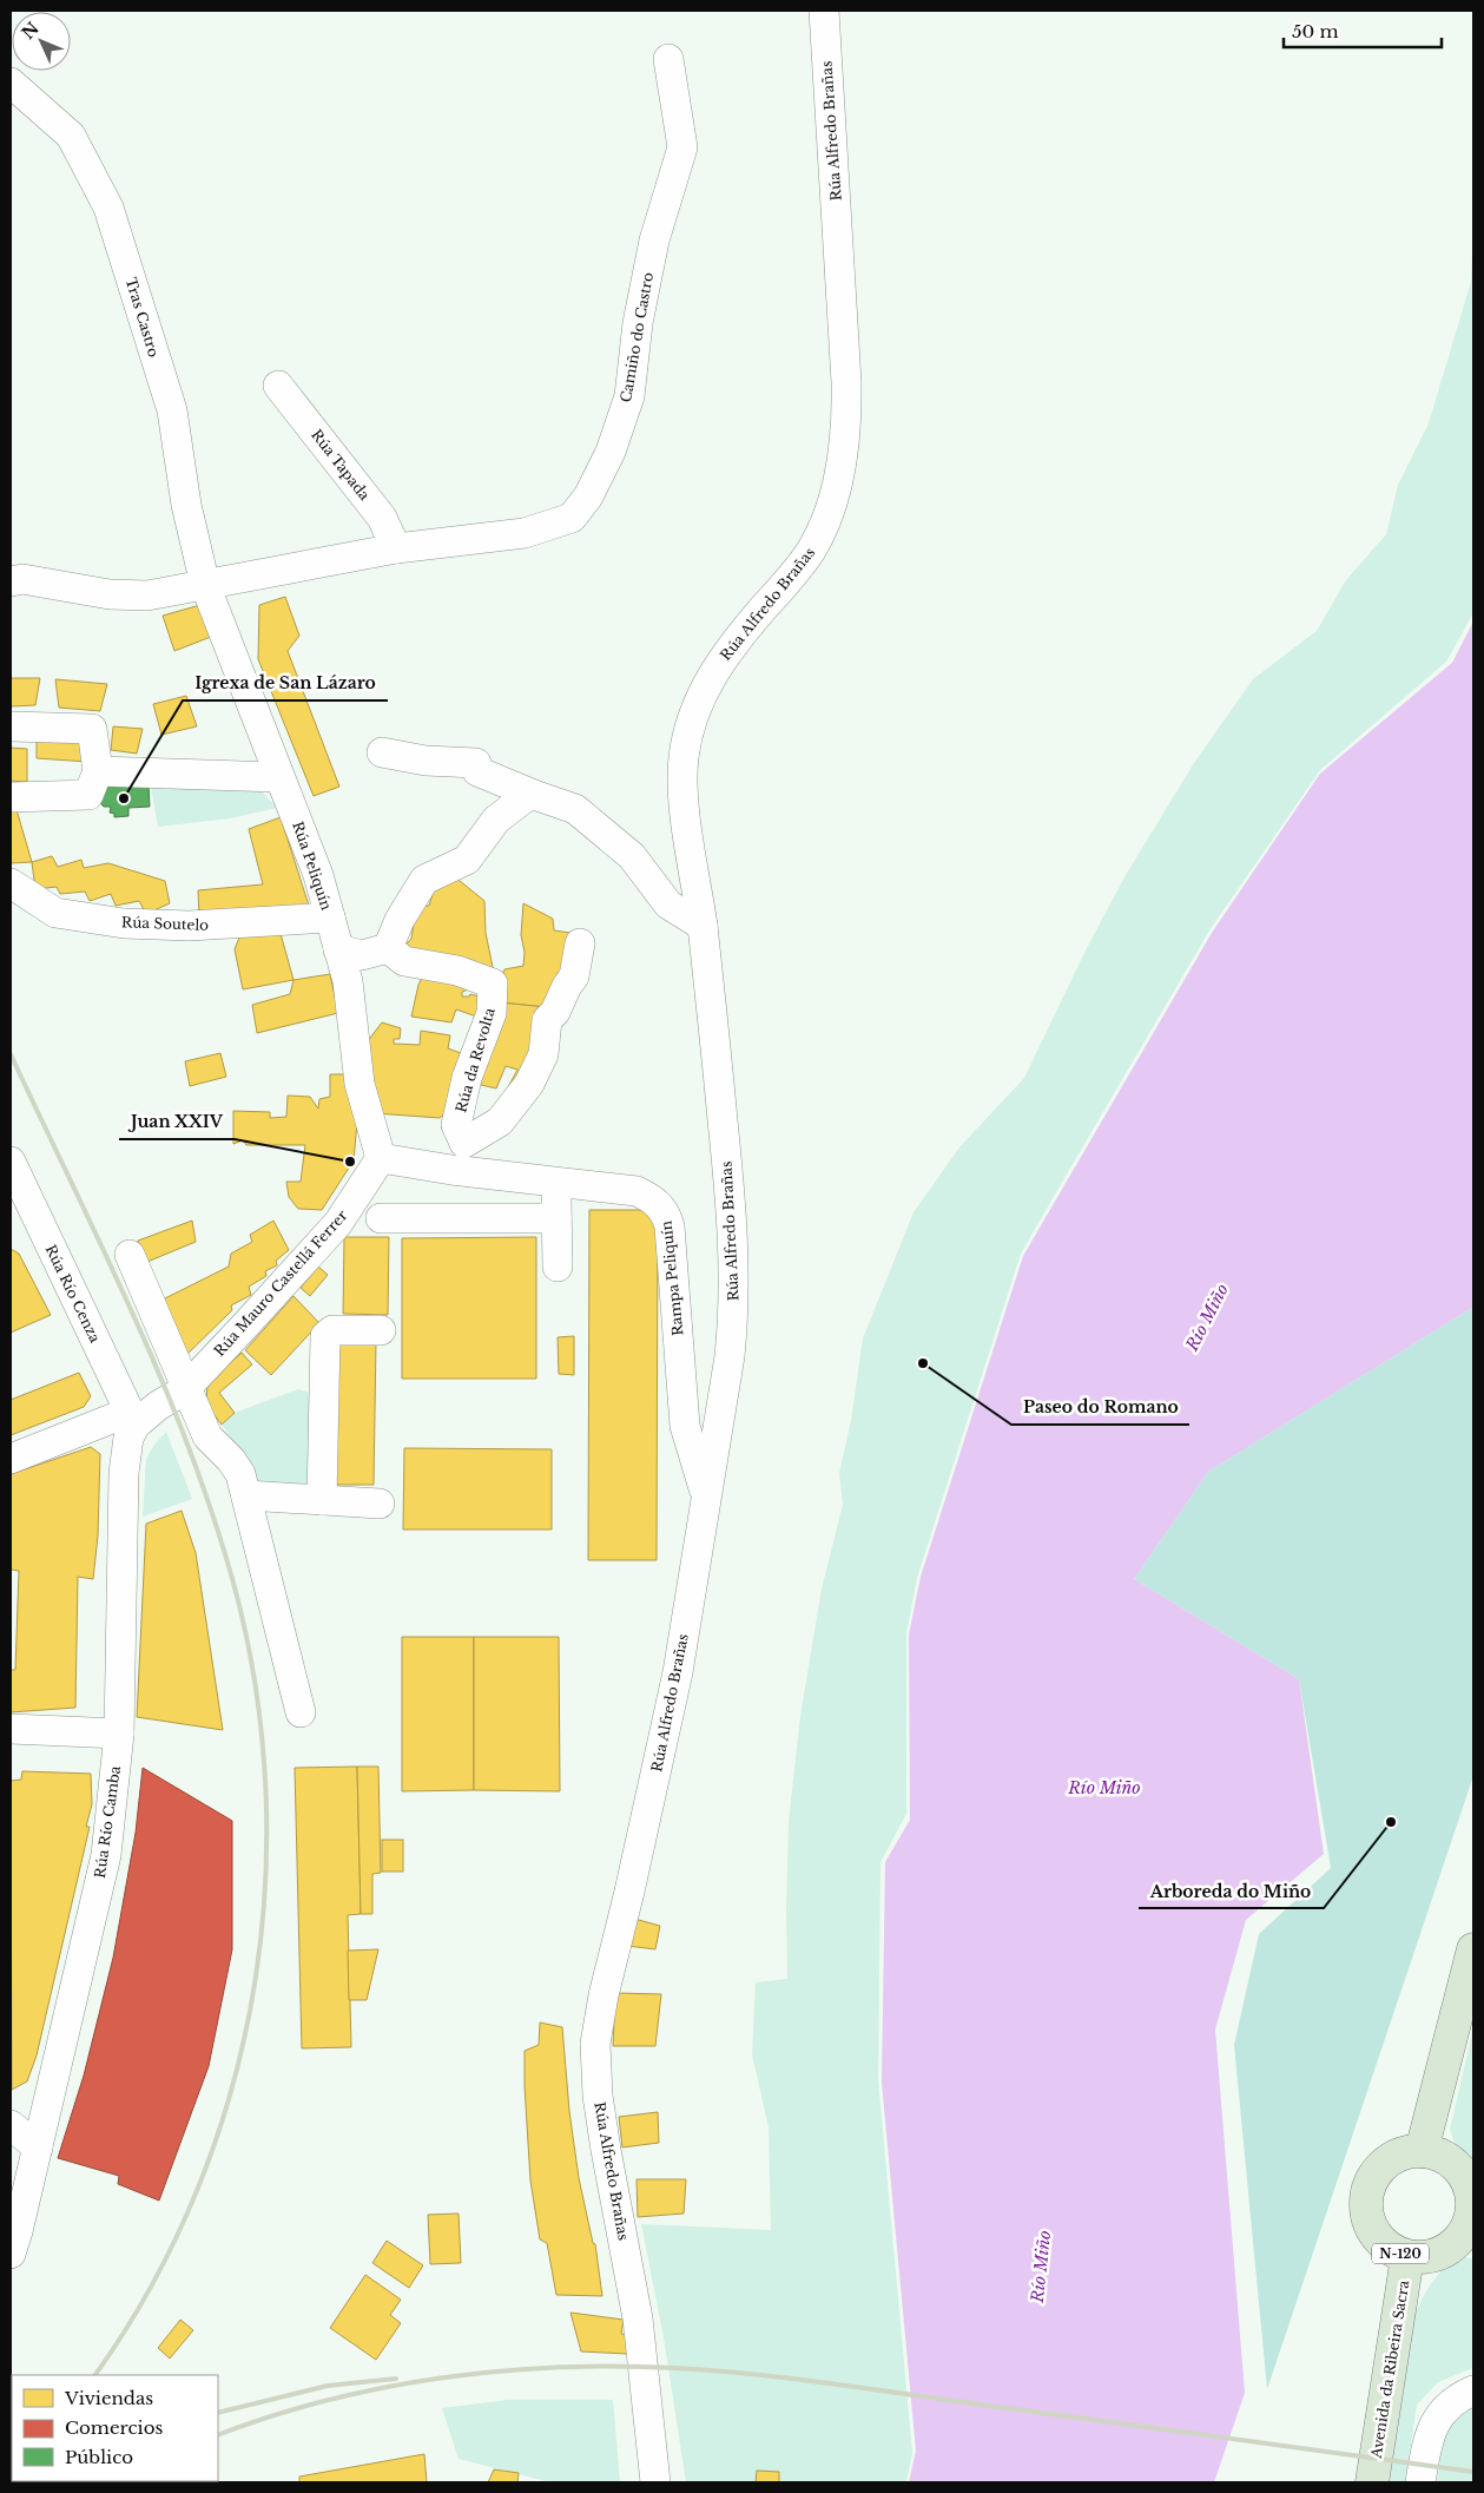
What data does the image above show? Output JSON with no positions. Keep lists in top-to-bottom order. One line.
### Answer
{"streets":{"highway":["N-120","Avenida da Ribeira Sacra"],"street":["Rúa Alfredo Brañas","Tras Castro","Camiño do Castro","Rúa Tapada","Rúa Peliquín","Rúa Soutelo","Rúa da Revolta","Rampa Peliquín","Rúa Mauro Castellá Ferrer","Rúa Río Cenza","Rúa Río Camba"]},"crossings":[["Rúa Alfredo Brañas","Rampa Peliquín"],["Tras Castro","Camiño do Castro"],["Tras Castro","Rúa Peliquín"],["Camiño do Castro","Rúa Tapada"],["Camiño do Castro","Rúa Peliquín"],["Rúa Peliquín","Rúa Soutelo"],["Rúa Peliquín","Rampa Peliquín"],["Rúa Peliquín","Rúa Mauro Castellá Ferrer"],["Rampa Peliquín","Rúa Mauro Castellá Ferrer"],["Rúa Río Cenza","Rúa Río Camba"],["N-120","Avenida da Ribeira Sacra"]],"water":["Río Miño"],"places":["Igrexa de San Lázaro","Juan XXIV","Paseo do Romano","Arboreda do Miño"],"legend":["Viviendas","Comercios","Público"],"scale_bar":"50 m","north":"top left"}
